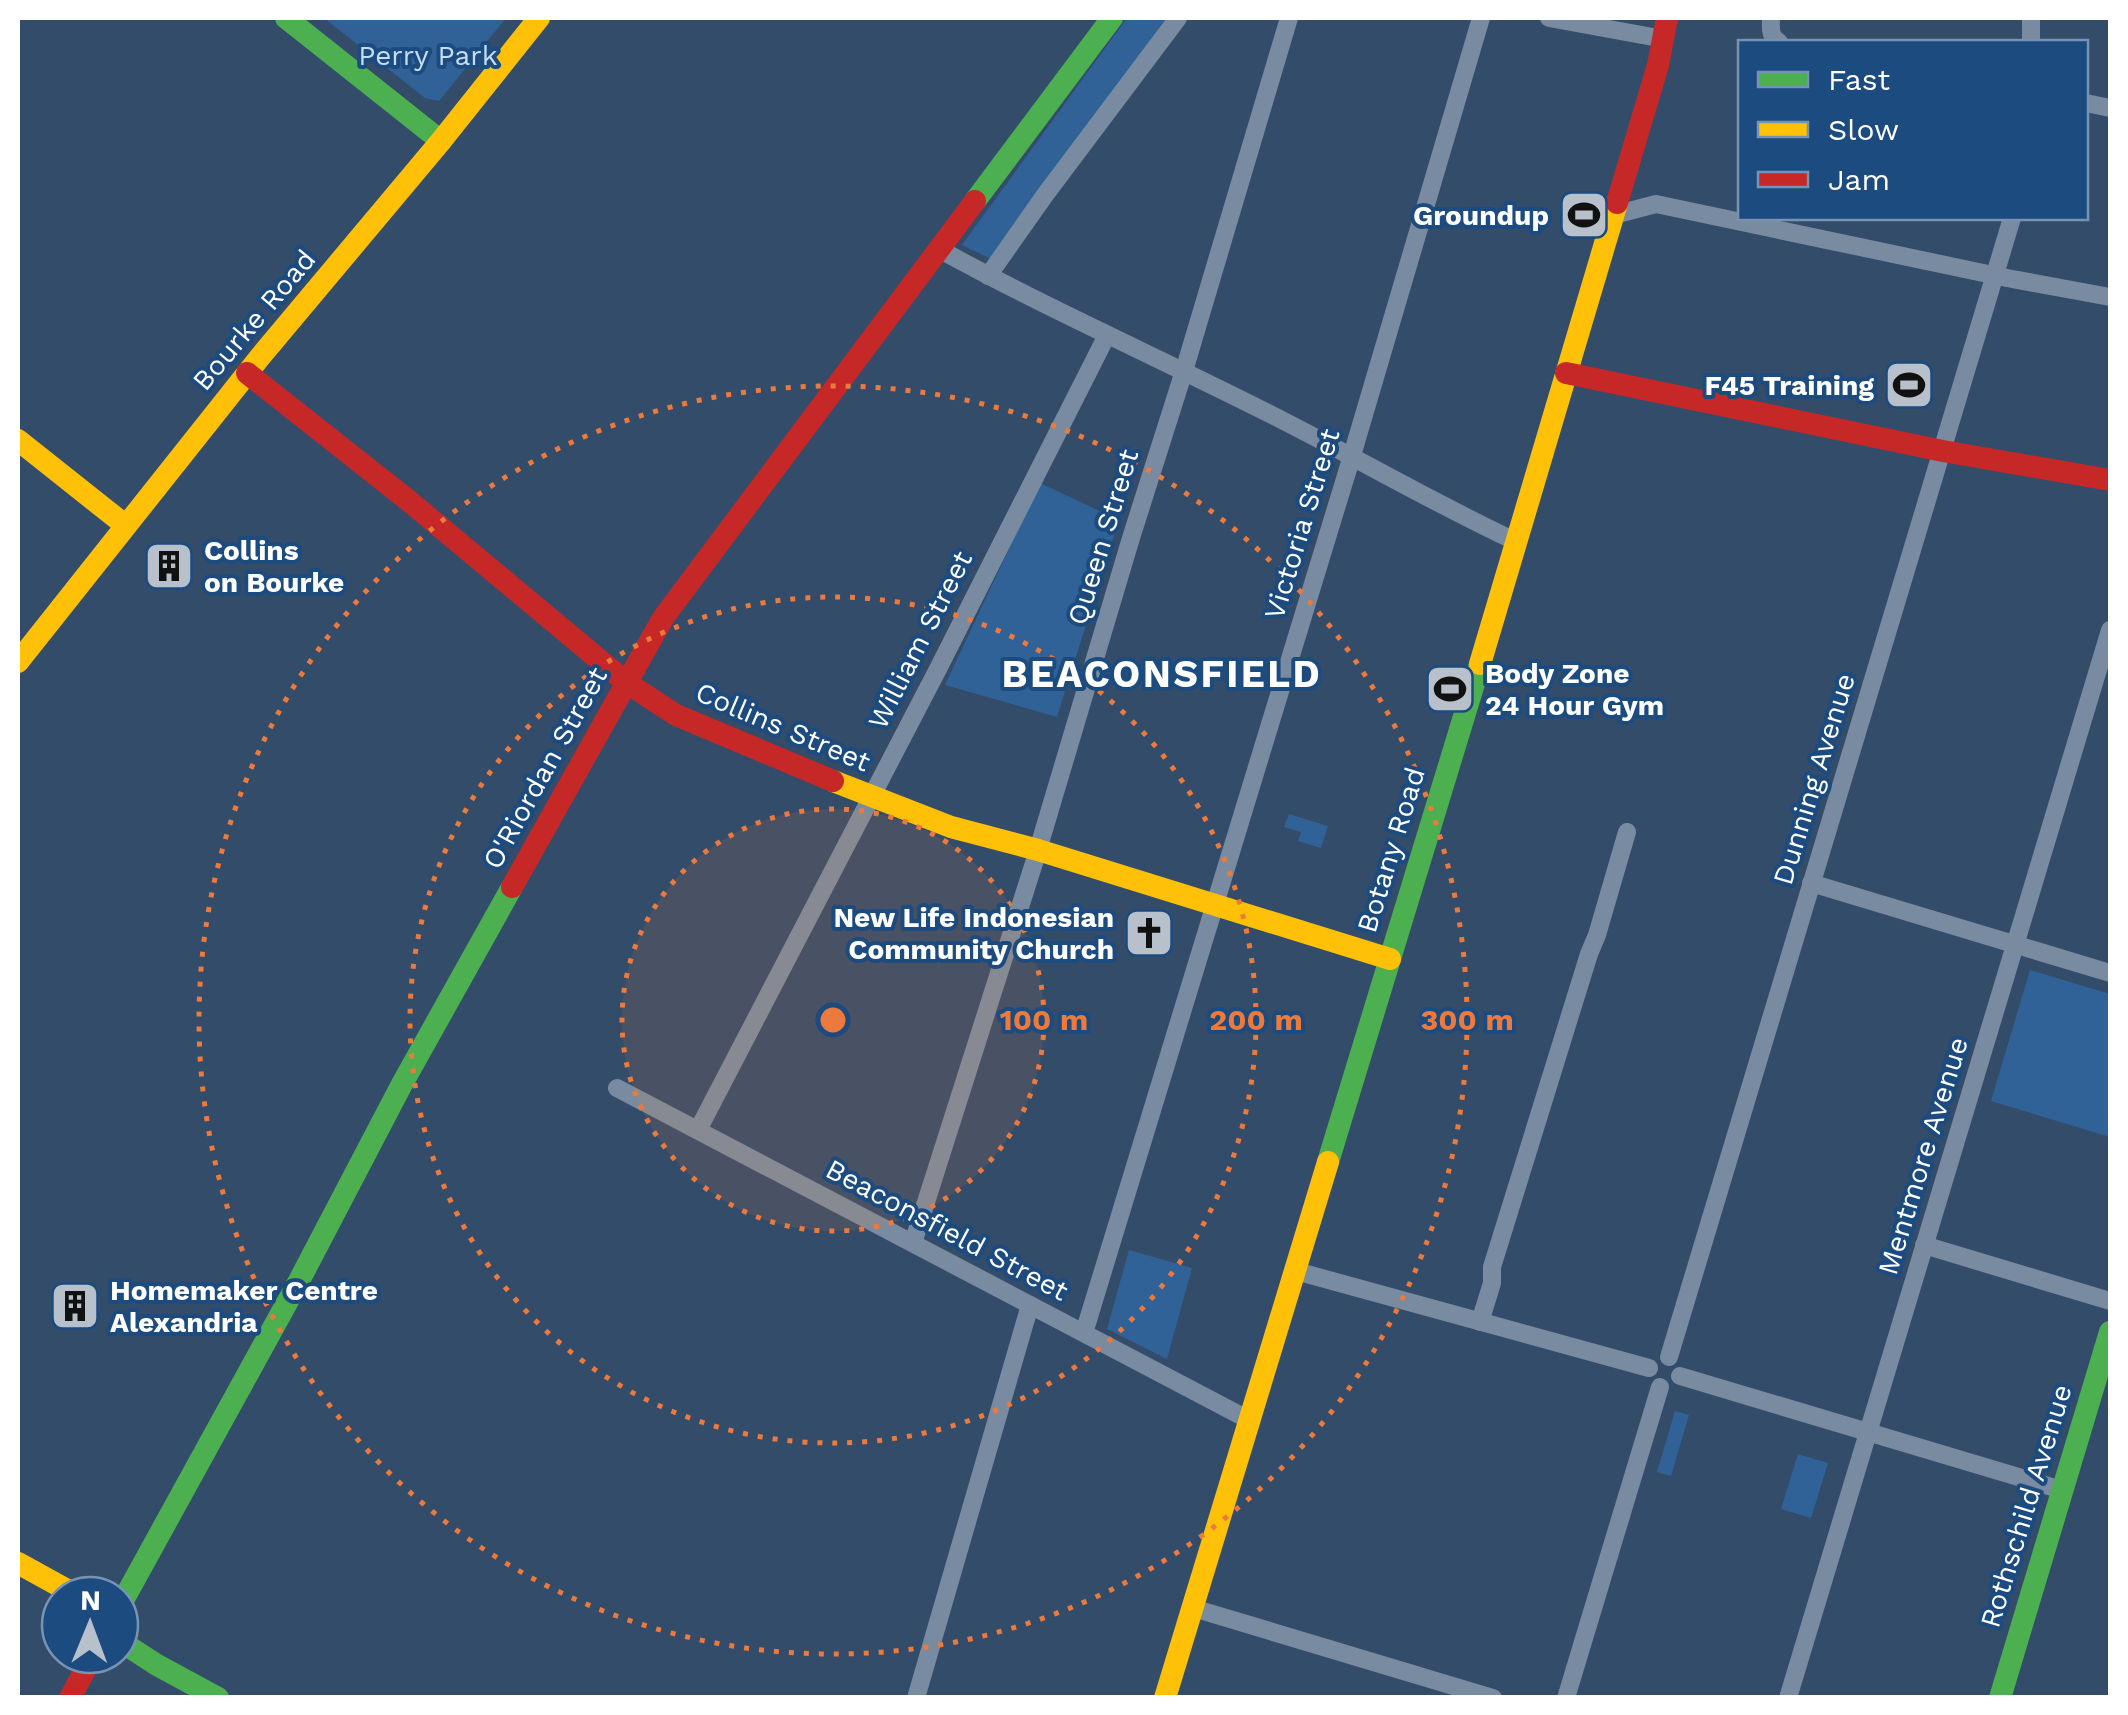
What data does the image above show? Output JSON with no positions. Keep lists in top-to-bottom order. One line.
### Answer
{"streets":{"main road":["Bourke Road","Collins Street","O'Riordan Street","Botany Road","Rothschild Avenue"],"street":["Victoria Street","Queen Street","William Street","Dunning Avenue","Mentmore Avenue","Beaconsfield Street"]},"crossings":[["Bourke Road","Collins Street"],["Victoria Street","Collins Street"],["Victoria Street","Beaconsfield Street"],["Queen Street","Collins Street"],["Queen Street","Beaconsfield Street"],["William Street","Collins Street"],["William Street","Beaconsfield Street"],["Collins Street","O'Riordan Street"],["Collins Street","Botany Road"],["Botany Road","Beaconsfield Street"]],"districts":["BEACONSFIELD"],"parks":["Perry Park"],"places":{"sports":["Groundup","F45 Training","Body Zone 24 Hour Gym"],"building":["Collins on Bourke","Homemaker Centre Alexandria"],"church":["New Life Indonesian Community Church"]},"legend":["Fast","Slow","Jam"],"north":"top","rings":["100 m","200 m","300 m"]}
